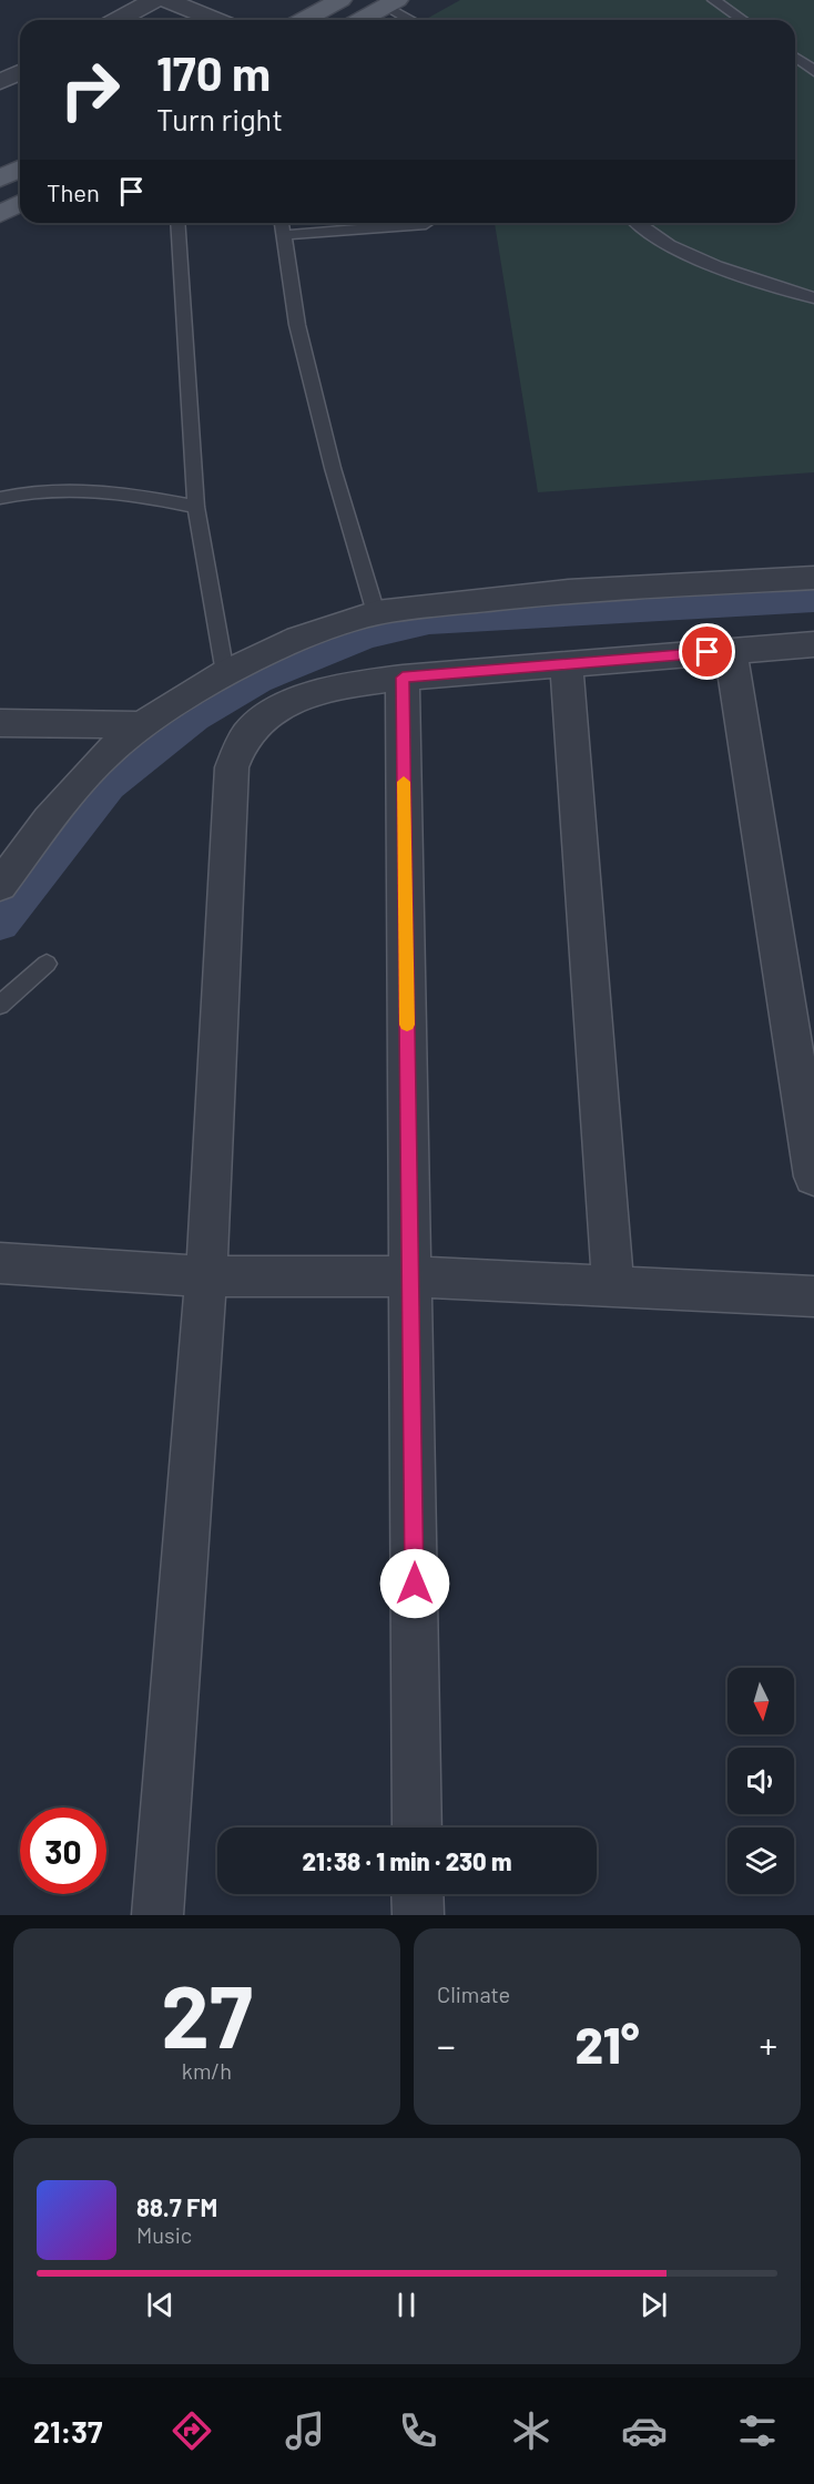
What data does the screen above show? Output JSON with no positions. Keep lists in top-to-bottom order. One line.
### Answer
{"north":"bottom","page":{"turn":["170 m","Turn right"],"then":"Then","limit":"30","trip":"21:38 · 1 min · 230 m","tile":[["27","km/h"],"Climate"],"heat":["−","21°","+"],"song":["88.7 FM","Music"],"tabs":"21:37"}}
